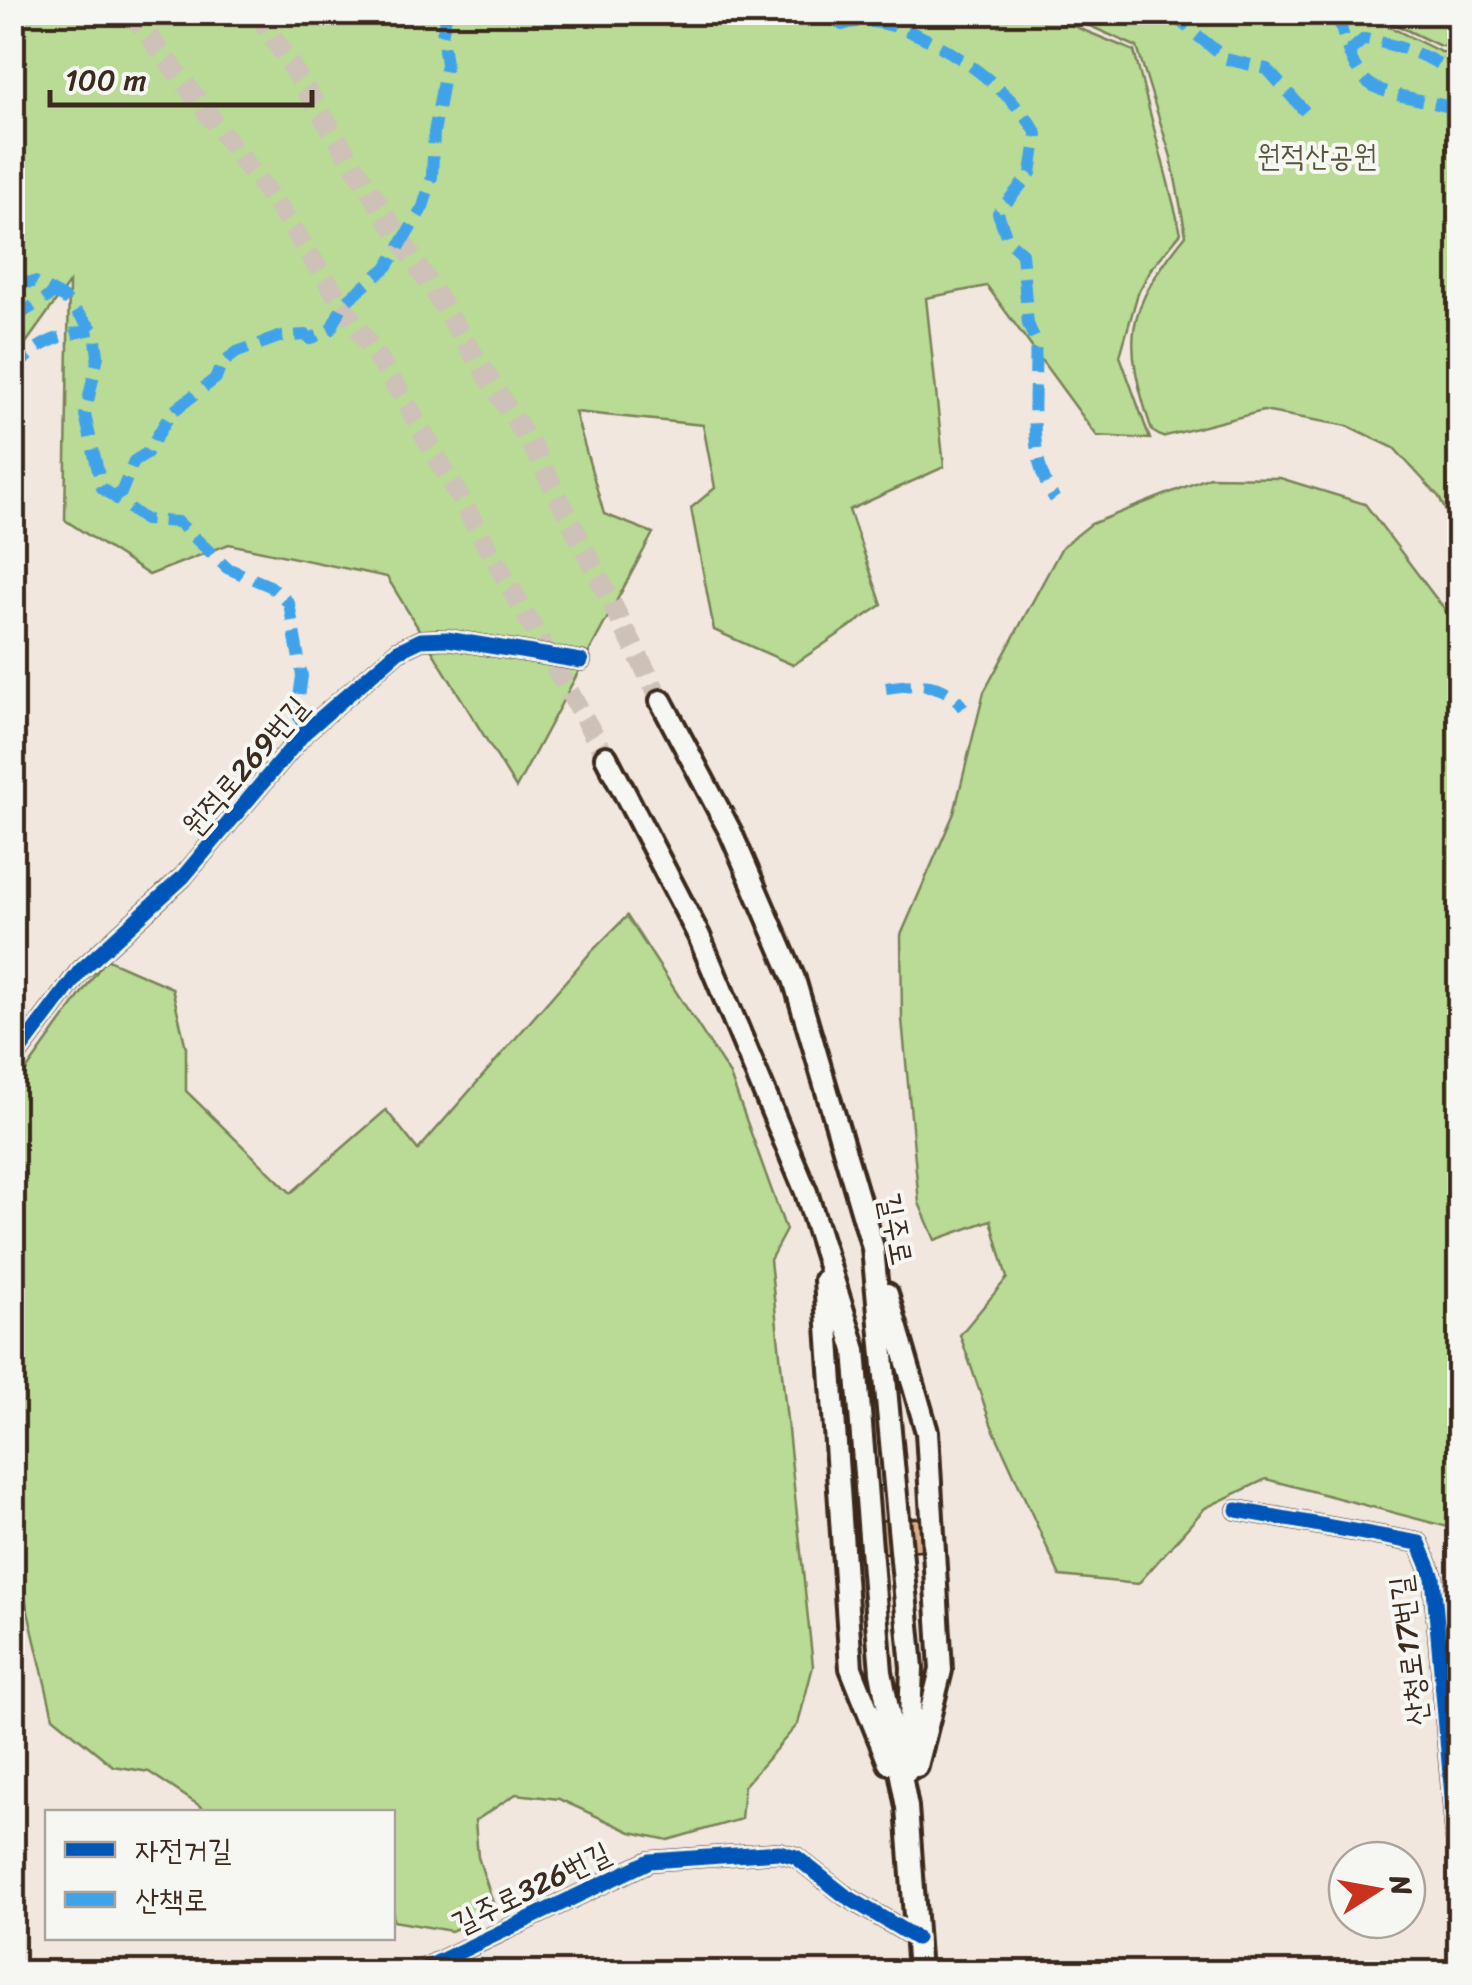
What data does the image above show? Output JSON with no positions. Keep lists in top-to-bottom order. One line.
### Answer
{"streets":{"main road":["길주로"],"street":["원적로269번길","산청로17번길","길주로326번길"]},"crossings":[["길주로","길주로326번길"]],"parks":["원적산공원"],"legend":["자전거길","산책로"],"scale_bar":"100 m","north":"right"}
